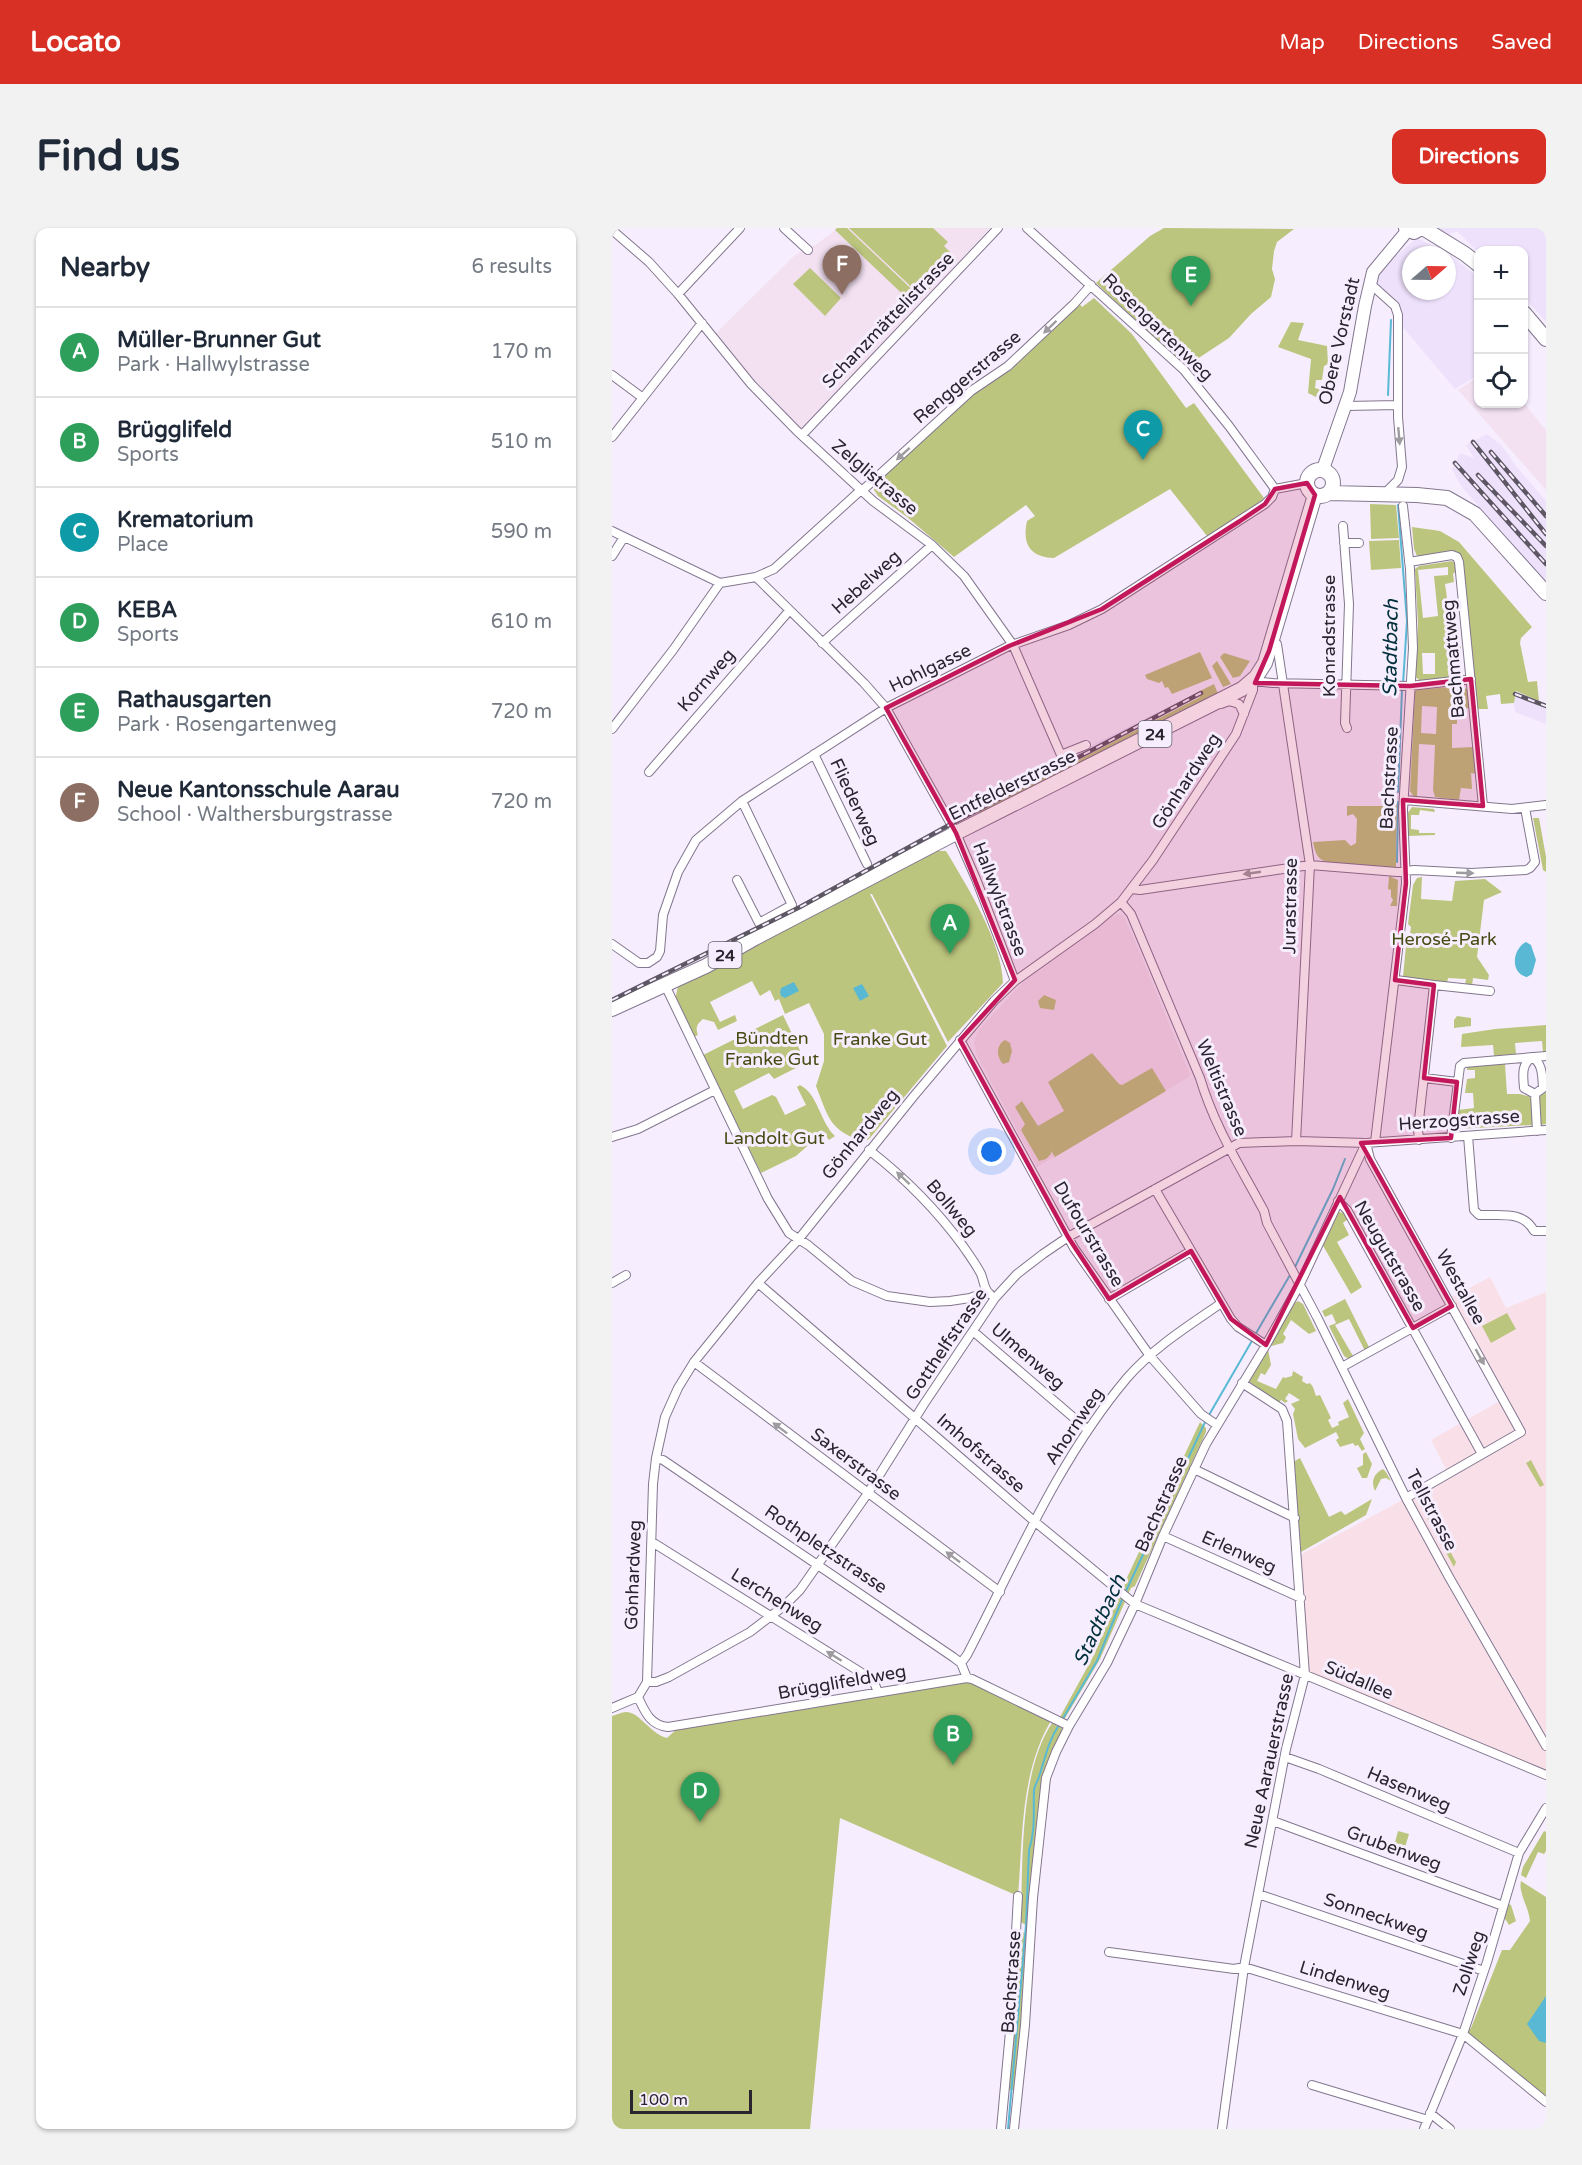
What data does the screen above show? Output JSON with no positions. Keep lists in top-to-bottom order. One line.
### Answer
{"streets":{"main road":["Obere Vorstadt","24","Entfelderstrasse"],"street":["Schanzmättelistrasse","Rosengartenweg","Renggerstrasse","Zelglistrasse","Hebelweg","Konradstrasse","Bachmattweg","Hohlgasse","Kornweg","Bachstrasse","Gönhardweg","Fliederweg","Hallwylstrasse","Jurastrasse","Weltistrasse","Herzogstrasse","Bollweg","Dufourstrasse","Neugutstrasse","Westallee","Gotthelfstrasse","Ulmenweg","Ahornweg","Imhofstrasse","Saxerstrasse","Tellstrasse","Rothpletzstrasse","Erlenweg","Lerchenweg","Südallee","Brügglifeldweg","Neue Aarauerstrasse","Hasenweg","Grubenweg","Sonneckweg","Zollweg","Lindenweg"]},"crossings":[["Schanzmättelistrasse","Zelglistrasse"],["Rosengartenweg","Renggerstrasse"],["Rosengartenweg","Hohlgasse"],["Obere Vorstadt","Entfelderstrasse"],["Renggerstrasse","Zelglistrasse"],["Renggerstrasse","Hallwylstrasse"],["Zelglistrasse","Hebelweg"],["Zelglistrasse","Hohlgasse"],["Hebelweg","Hallwylstrasse"],["Bachmattweg","Bachstrasse"],["Hohlgasse","Fliederweg"],["Hohlgasse","Hallwylstrasse"],["Kornweg","Hallwylstrasse"],["Bachstrasse","Weltistrasse"],["Bachstrasse","Herzogstrasse"],["Bachstrasse","Dufourstrasse"],["Bachstrasse","Neugutstrasse"],["Bachstrasse","Westallee"],["Bachstrasse","Imhofstrasse"],["Bachstrasse","Tellstrasse"],["Bachstrasse","Erlenweg"],["Bachstrasse","Südallee"],["Bachstrasse","Neue Aarauerstrasse"],["Gönhardweg","Entfelderstrasse"],["Gönhardweg","Hallwylstrasse"],["Gönhardweg","Weltistrasse"],["Gönhardweg","Bollweg"],["Gönhardweg","Dufourstrasse"],["Gönhardweg","Gotthelfstrasse"],["Gönhardweg","Imhofstrasse"],["Gönhardweg","Saxerstrasse"],["Gönhardweg","Rothpletzstrasse"],["Gönhardweg","Lerchenweg"],["Entfelderstrasse","Hallwylstrasse"],["Entfelderstrasse","Jurastrasse"],["Jurastrasse","Gotthelfstrasse"],["Weltistrasse","Gotthelfstrasse"],["Weltistrasse","Tellstrasse"],["Herzogstrasse","Westallee"],["Herzogstrasse","Gotthelfstrasse"],["Dufourstrasse","Gotthelfstrasse"],["Dufourstrasse","Ahornweg"],["Neugutstrasse","Westallee"],["Neugutstrasse","Tellstrasse"],["Gotthelfstrasse","Ulmenweg"],["Gotthelfstrasse","Imhofstrasse"],["Gotthelfstrasse","Saxerstrasse"],["Gotthelfstrasse","Rothpletzstrasse"],["Gotthelfstrasse","Lerchenweg"],["Ulmenweg","Ahornweg"],["Ahornweg","Imhofstrasse"],["Ahornweg","Saxerstrasse"],["Ahornweg","Rothpletzstrasse"],["Imhofstrasse","Südallee"],["Erlenweg","Neue Aarauerstrasse"],["Lerchenweg","Brügglifeldweg"],["Südallee","Neue Aarauerstrasse"],["Neue Aarauerstrasse","Hasenweg"],["Neue Aarauerstrasse","Grubenweg"],["Neue Aarauerstrasse","Sonneckweg"],["Neue Aarauerstrasse","Lindenweg"],["Hasenweg","Zollweg"],["Grubenweg","Zollweg"],["Sonneckweg","Zollweg"],["Zollweg","Lindenweg"]],"one_way":["Renggerstrasse","Bollweg","Westallee","Saxerstrasse","Lerchenweg"],"water":["Stadtbach"],"parks":["Herosé-Park","Bündten Franke Gut","Franke Gut","Landolt Gut"],"scale_bar":"100 m","north":"right","page":{"header":"Locato","nav":["Map","Directions","Saved"],"buttons":"Directions","title":"Find us","heading":["Nearby","6 results"],"pins":["F","E","C","A","B","D"],"map_buttons":["+","−"],"list":[{"mark":"A","name":"Müller-Brunner Gut","note":"Park · Hallwylstrasse","value":"170 m"},{"mark":"B","name":"Brügglifeld","note":"Sports","value":"510 m"},{"mark":"C","name":"Krematorium","note":"Place","value":"590 m"},{"mark":"D","name":"KEBA","note":"Sports","value":"610 m"},{"mark":"E","name":"Rathausgarten","note":"Park · Rosengartenweg","value":"720 m"},{"mark":"F","name":"Neue Kantonsschule Aarau","note":"School · Walthersburgstrasse","value":"720 m"}],"scale":"100 m"}}
